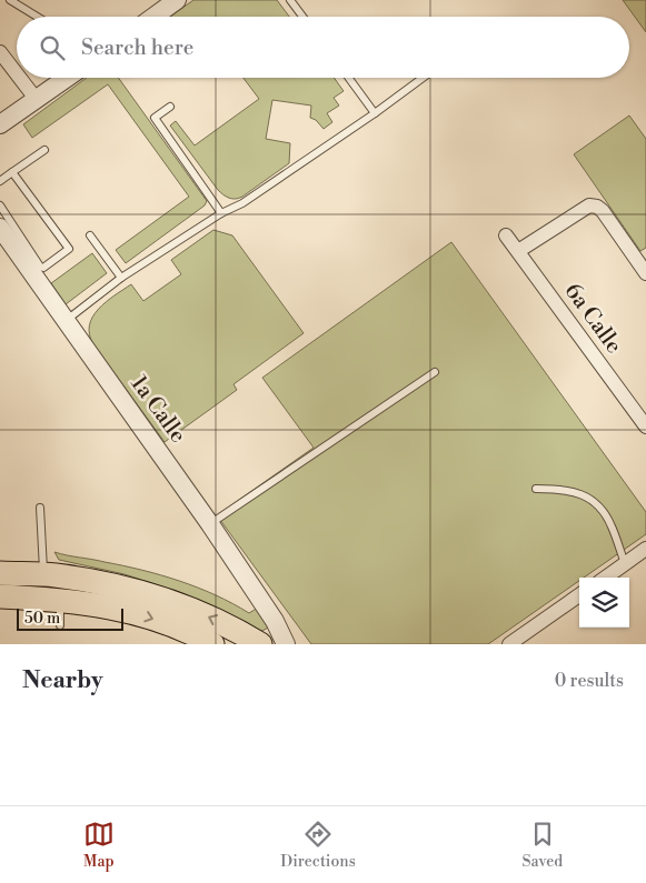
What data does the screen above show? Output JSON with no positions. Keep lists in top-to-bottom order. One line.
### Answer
{"streets":{"street":["6a Calle","1a Calle"]},"scale_bar":"50 m","page":{"search":"Search here","scale":"50 m","heading":["Nearby","0 results"],"nav":["Map","Directions","Saved"]}}
